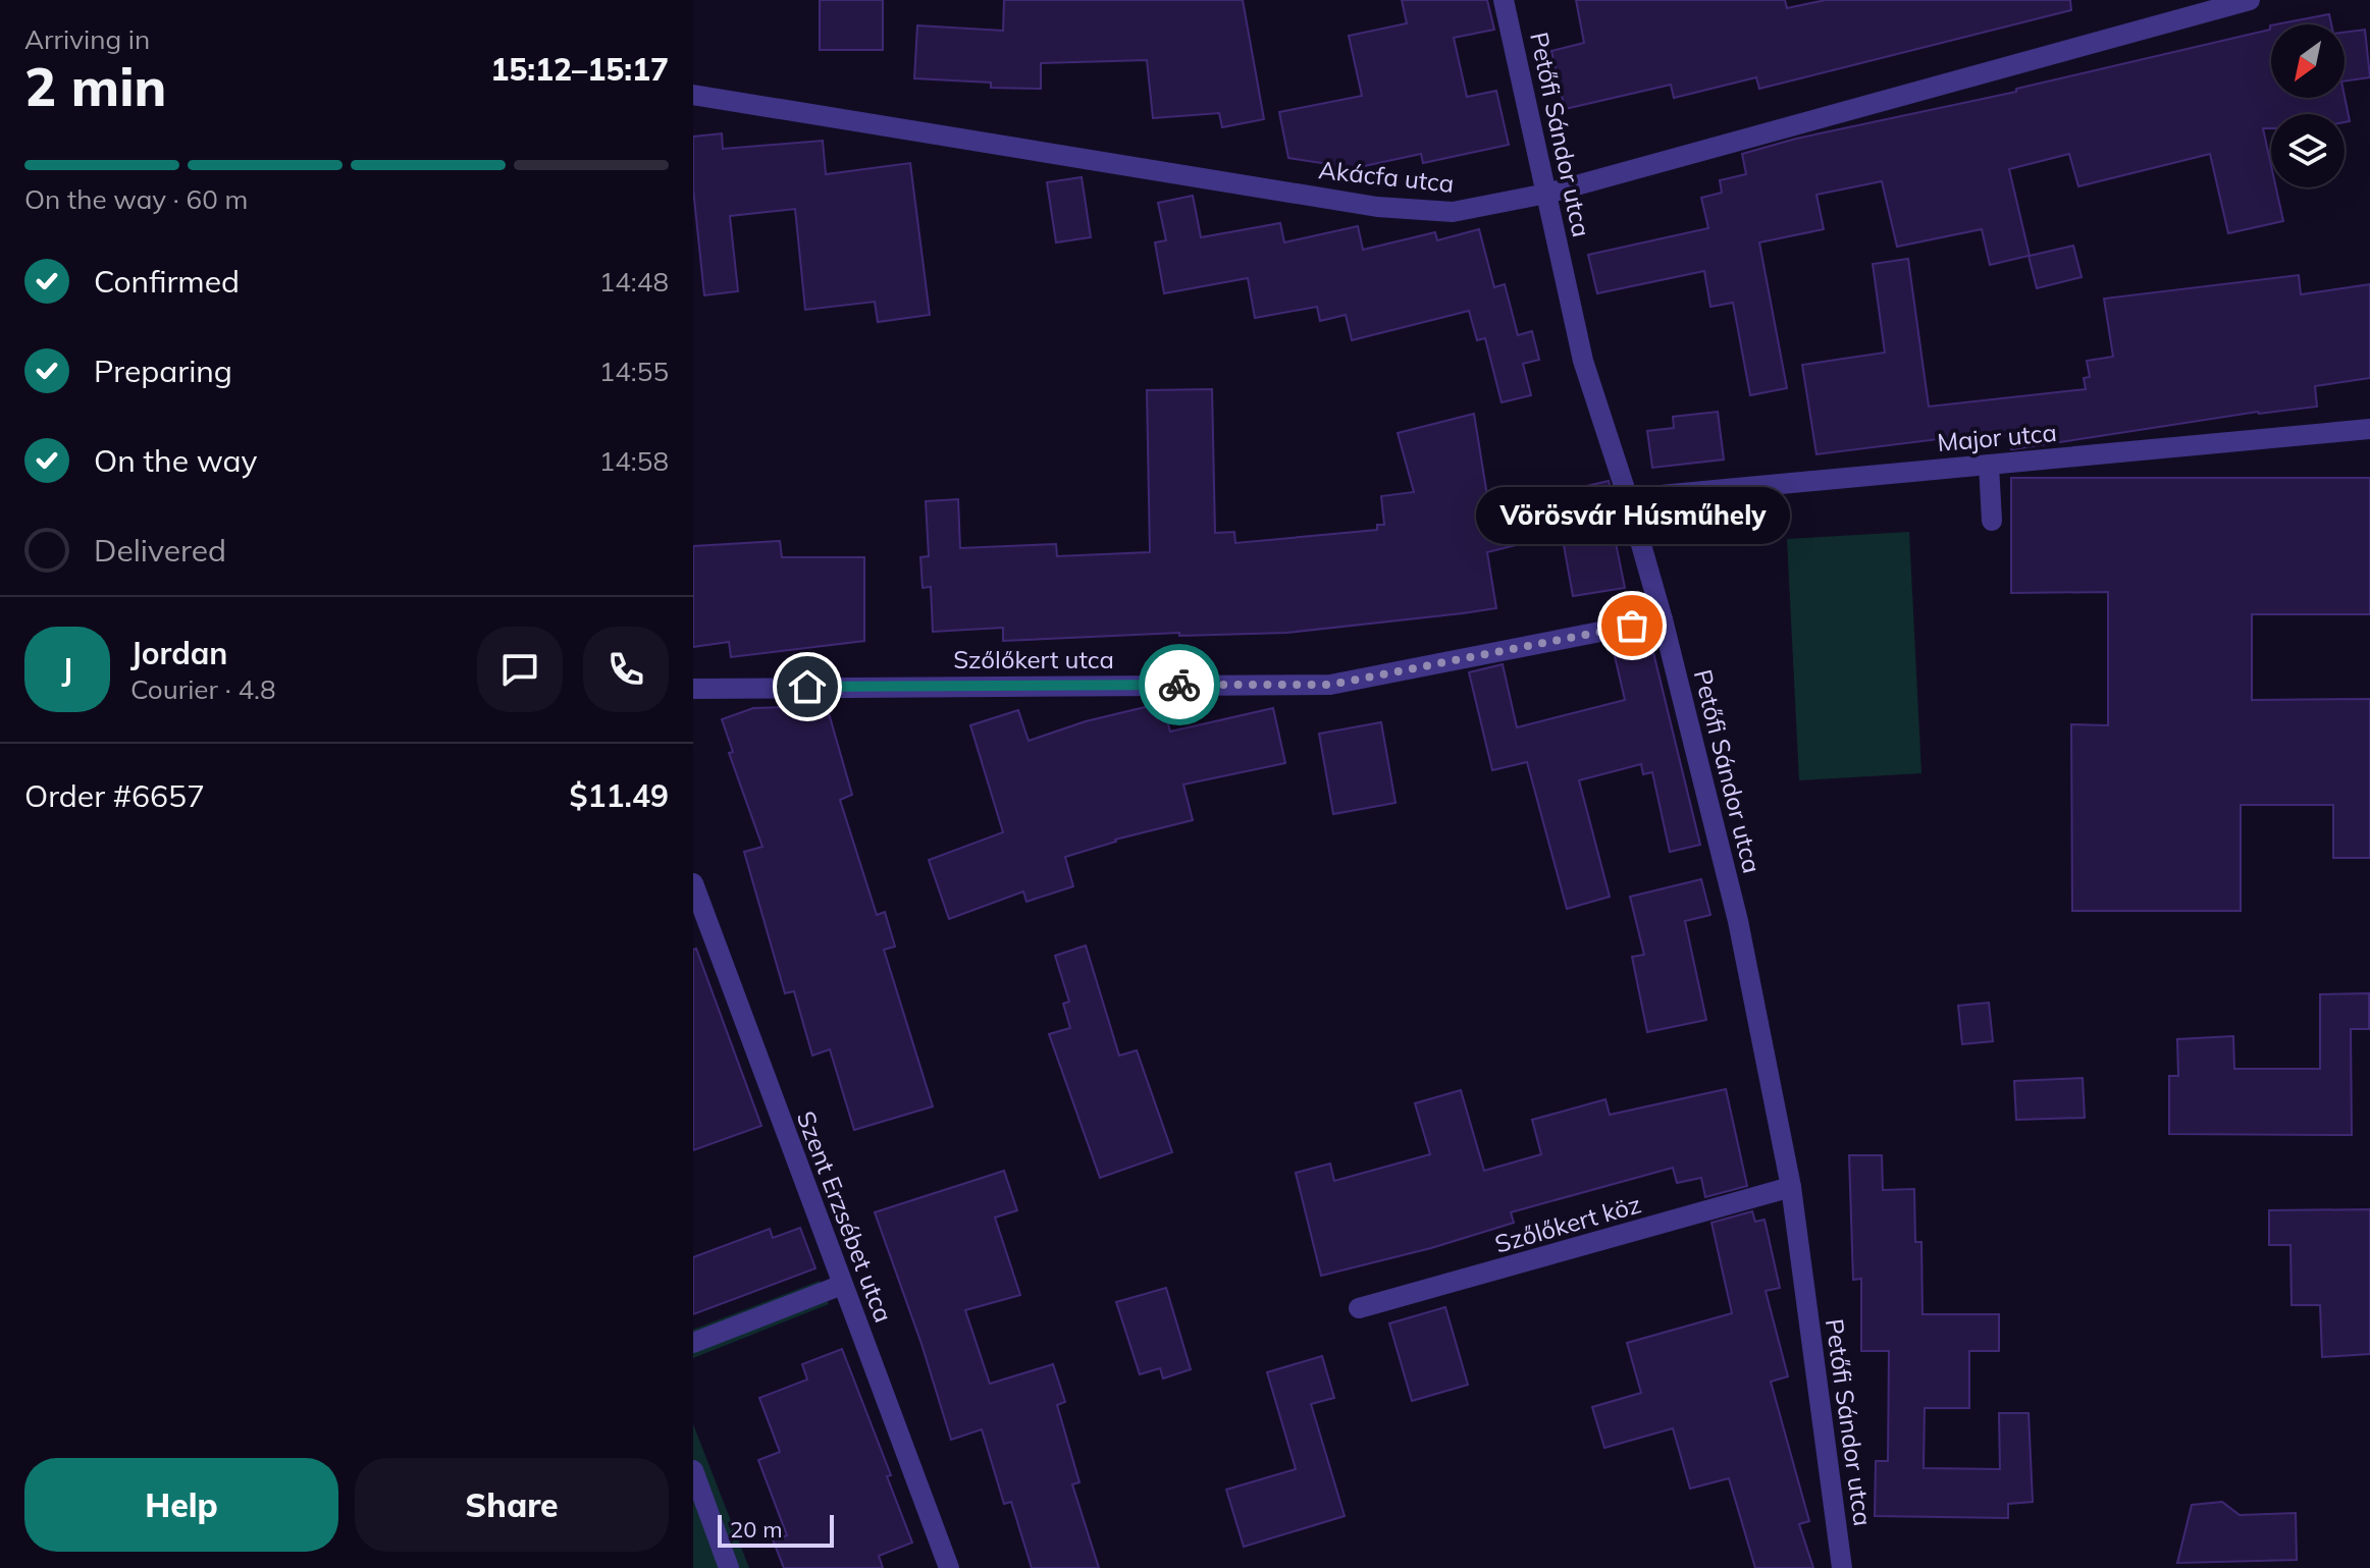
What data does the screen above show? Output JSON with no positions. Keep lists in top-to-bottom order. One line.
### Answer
{"streets":{"street":["Petőfi Sándor utca","Akácfa utca","Major utca","Szőlőkert utca","Szent Erzsébet utca","Szőlőkert köz"]},"crossings":[["Petőfi Sándor utca","Akácfa utca"],["Petőfi Sándor utca","Major utca"],["Petőfi Sándor utca","Szőlőkert utca"],["Petőfi Sándor utca","Szőlőkert köz"]],"places":["Vörösvár Húsműhely"],"scale_bar":"20 m","north":"bottom left","page":{"heading":["2 min","Arriving in","15:12–15:17"],"panel":["Jordan","Courier · 4.8","Order #6657","$11.49"],"bar":"On the way · 60 m","list":[["Confirmed","14:48"],["Preparing","14:55"],["On the way","14:58"],"Delivered"],"bubble":"Vörösvár Húsműhely","round":"J","buttons":["Help","Share"],"scale":"20 m"}}
